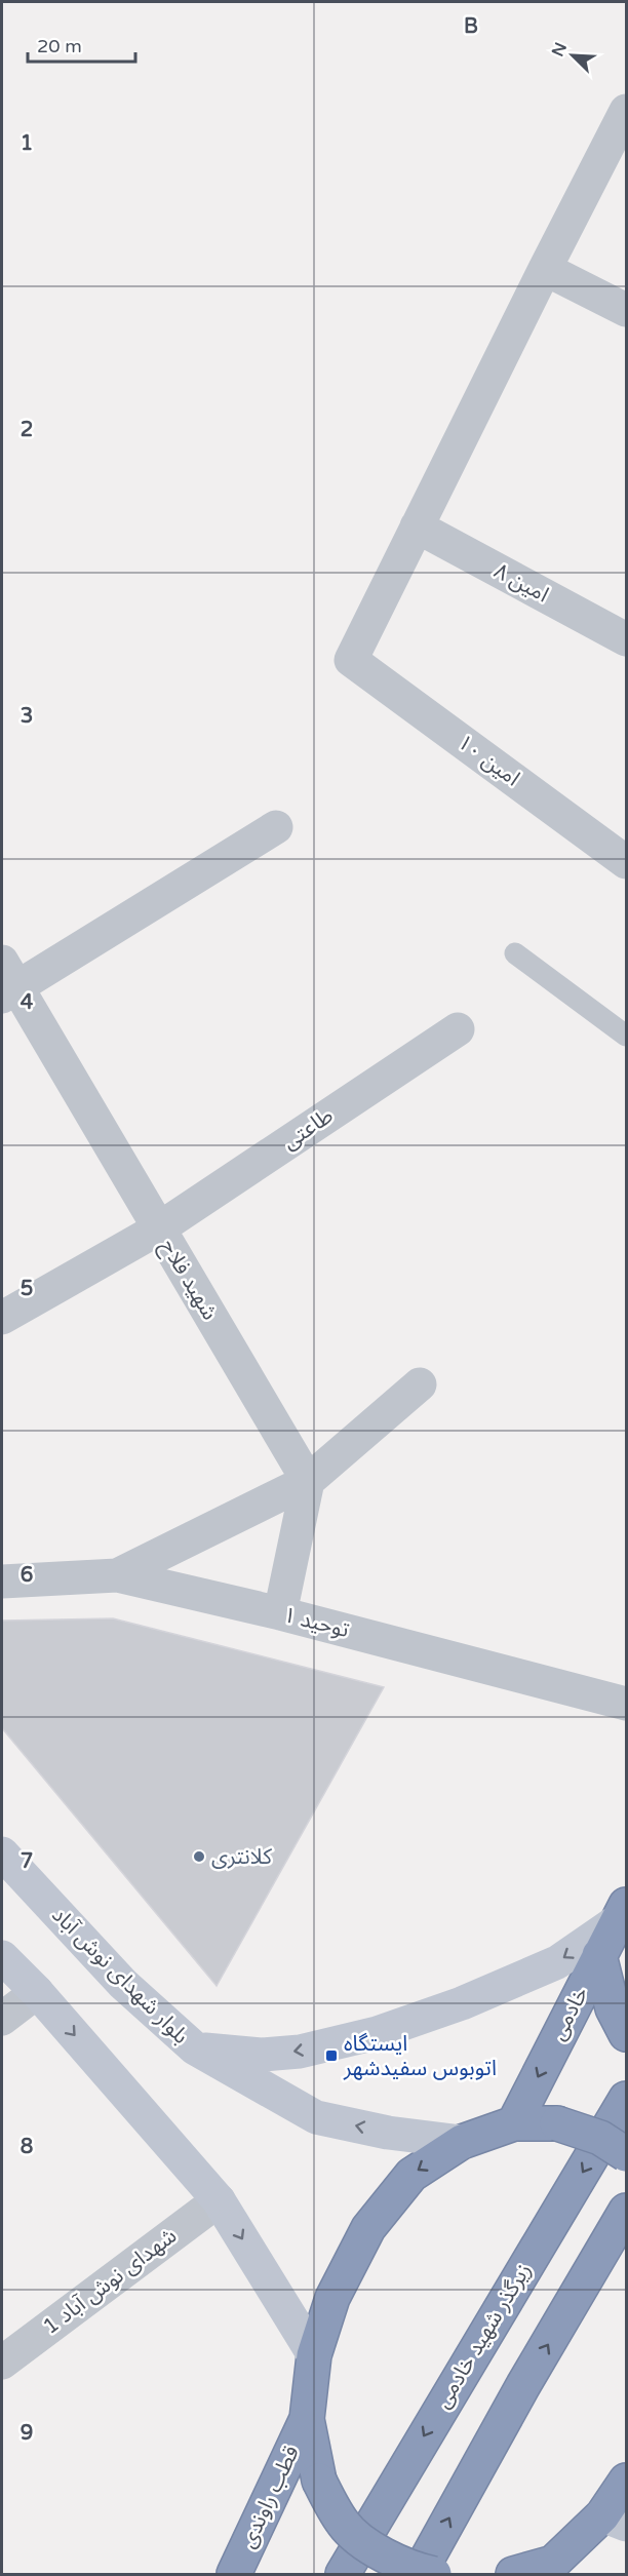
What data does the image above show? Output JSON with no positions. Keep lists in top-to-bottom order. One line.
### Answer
{"streets":{"highway":["خادمی","زیرگذر شهید خادمی","قطب راوندی"],"main road":["بلوار شهدای نوش آباد"],"street":["امین ۸","امین ۱۰","طاعتی","شهید فلاح","توحید ۱","شهدای نوش آباد 1"]},"crossings":[["امین ۸","امین ۱۰"],["طاعتی","شهید فلاح"]],"one_way":["بلوار شهدای نوش آباد","خادمی"],"places":{"other":["کلانتری"],"transit":["ایستگاه اتوبوس سفیدشهر"]},"scale_bar":"20 m","north":"top left","grid":{"columns":["B"],"rows":["1","2","3","4","5","6","7","8","9"]}}
